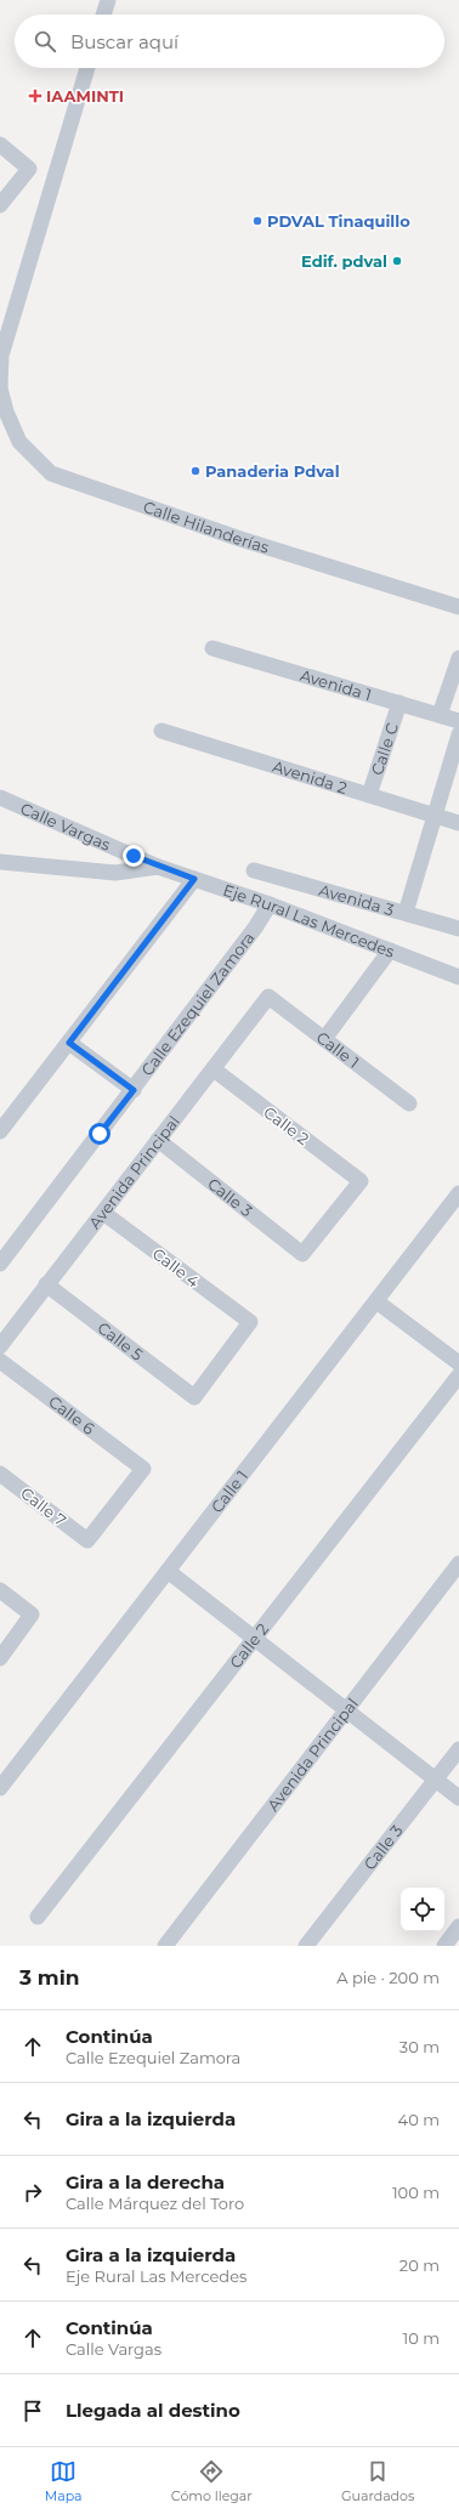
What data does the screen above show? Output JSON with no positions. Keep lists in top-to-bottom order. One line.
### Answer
{"streets":{"street":["Calle Hilanderías","Avenida 1","Calle C","Avenida 2","Calle Vargas","Avenida 3","Eje Rural Las Mercedes","Calle Ezequiel Zamora","Calle 1","Calle 2","Avenida Principal","Calle 3","Calle 4","Calle 5","Calle 6","Calle 7"]},"crossings":[["Avenida 1","Calle C"],["Calle C","Avenida 2"],["Calle Vargas","Eje Rural Las Mercedes"],["Eje Rural Las Mercedes","Calle Ezequiel Zamora"],["Calle 1","Avenida Principal"],["Calle 2","Avenida Principal"],["Calle 2","Calle 3"],["Avenida Principal","Calle 3"],["Avenida Principal","Calle 4"],["Avenida Principal","Calle 5"],["Calle 4","Calle 5"],["Calle 6","Calle 7"]],"places":{"health":["IAAMINTI"],"other":["PDVAL Tinaquillo","Edif. pdval","Panaderia Pdval"]},"page":{"search":"Buscar aquí","heading":["3 min","A pie · 200 m"],"list":[["Continúa","Calle Ezequiel Zamora","30 m"],["Gira a la izquierda","40 m"],["Gira a la derecha","Calle Márquez del Toro","100 m"],["Gira a la izquierda","Eje Rural Las Mercedes","20 m"],["Continúa","Calle Vargas","10 m"],"Llegada al destino"],"nav":["Mapa","Cómo llegar","Guardados"]}}
